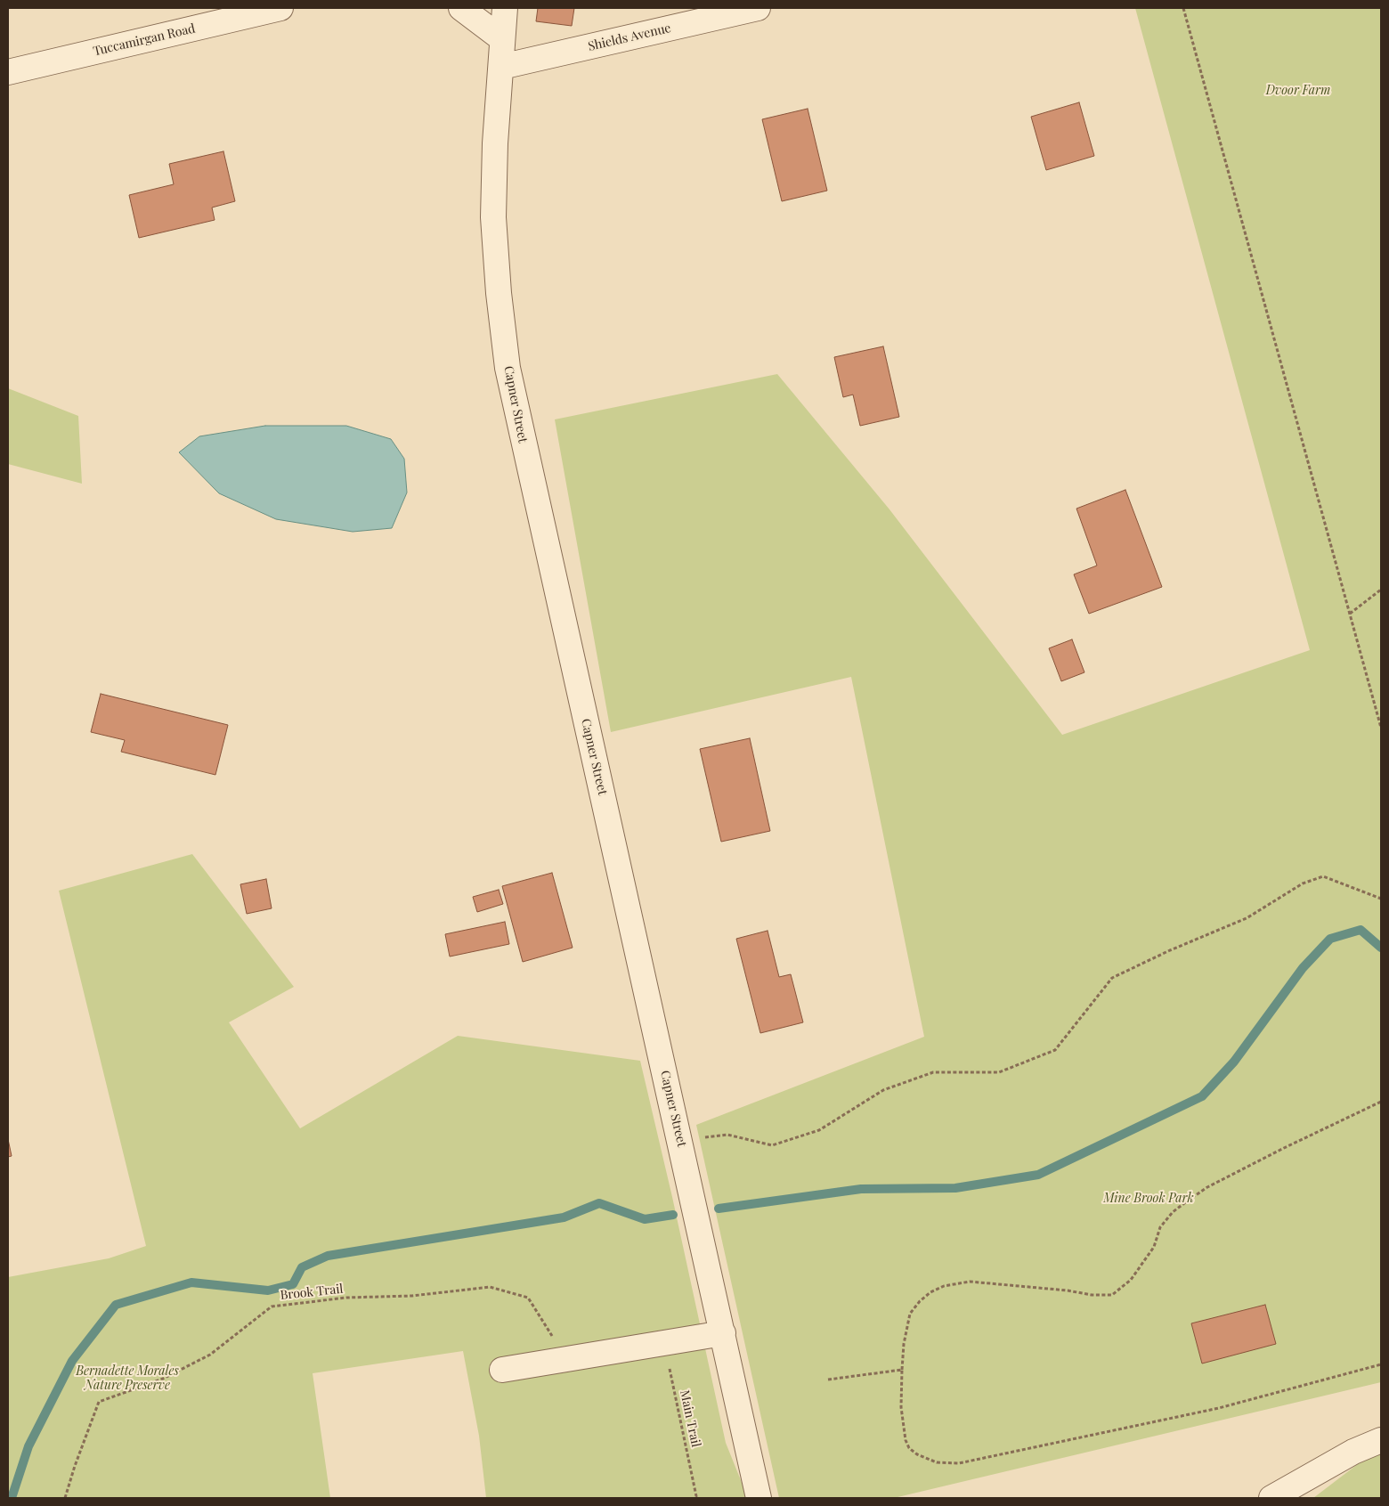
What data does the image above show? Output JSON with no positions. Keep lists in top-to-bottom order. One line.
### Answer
{"streets":{"street":["Shields Avenue","Tuccamirgan Road","Capner Street"],"path":["Brook Trail","Main Trail"]},"crossings":[["Shields Avenue","Capner Street"]],"parks":["Dvoor Farm","Mine Brook Park","Bernadette Morales Nature Preserve"]}
